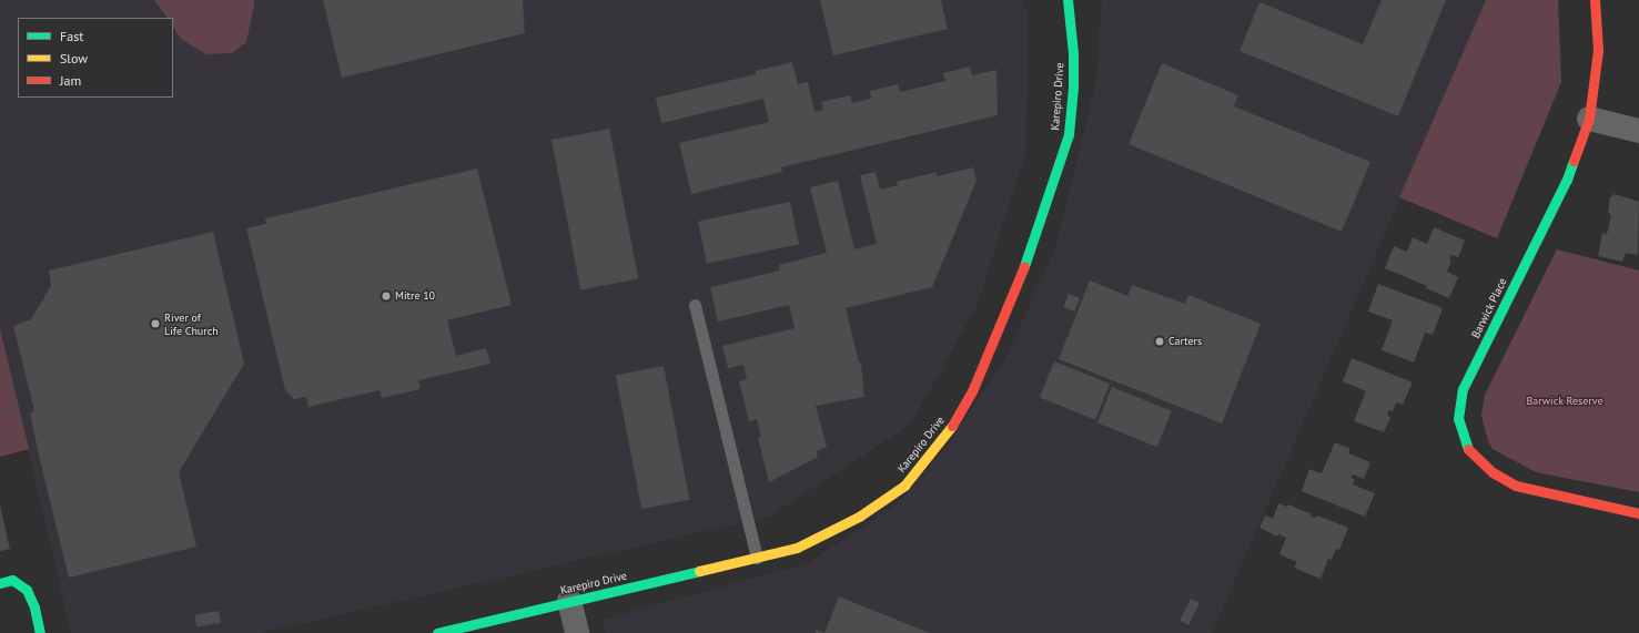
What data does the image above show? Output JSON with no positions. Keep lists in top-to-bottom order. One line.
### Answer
{"streets":{"street":["Karepiro Drive","Barwick Place"]},"parks":["Barwick Reserve"],"places":["Mitre 10","River of Life Church","Carters"],"legend":["Fast","Slow","Jam"]}
